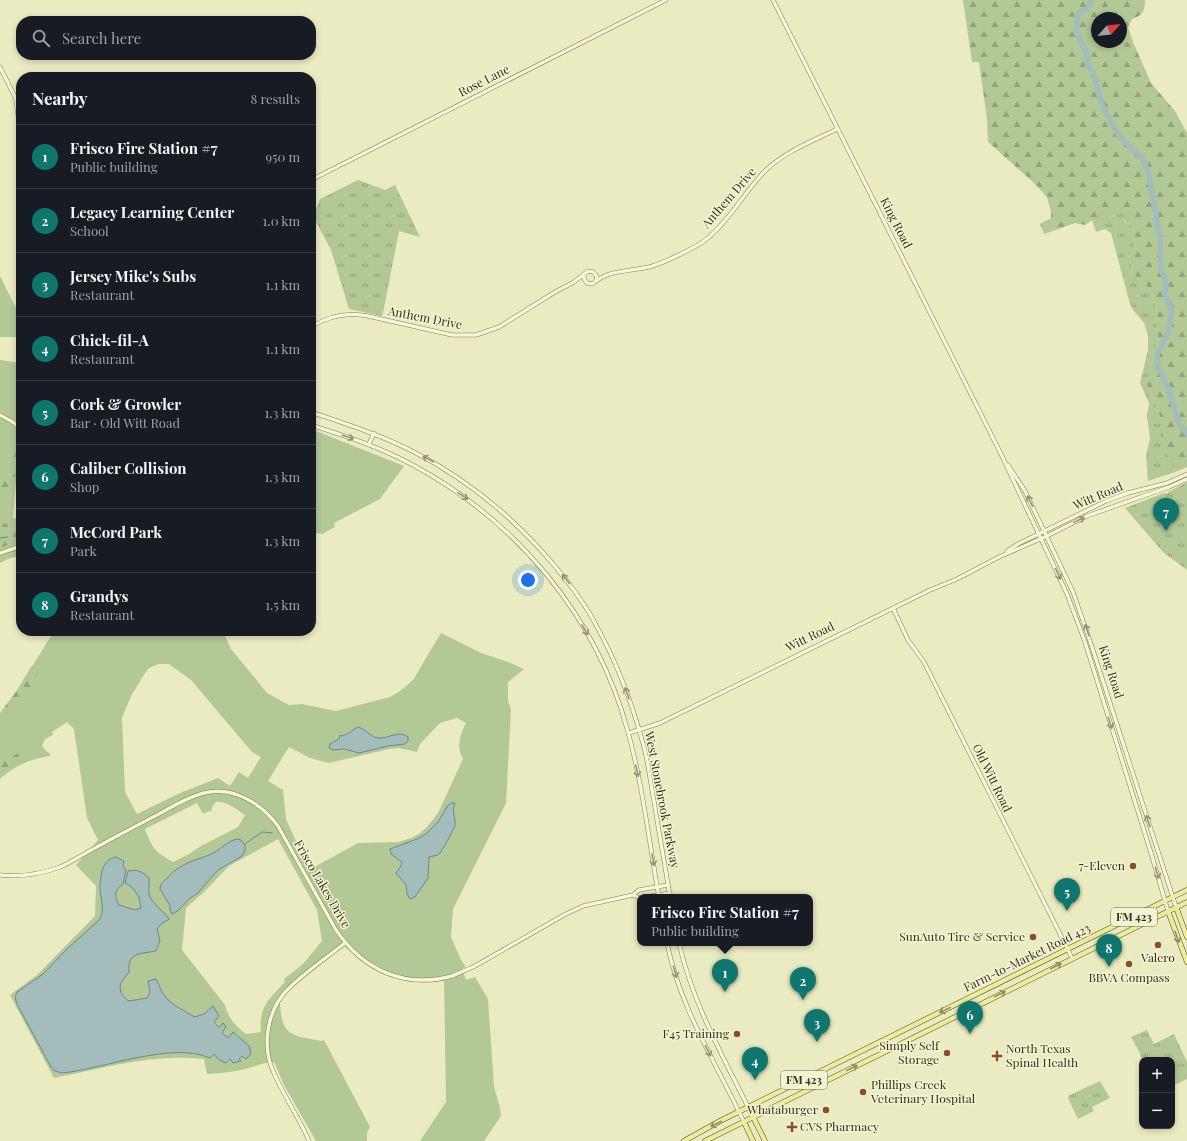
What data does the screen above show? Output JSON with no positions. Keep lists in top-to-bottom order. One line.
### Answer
{"streets":{"main road":["FM 423","Farm-to-Market Road 423"],"street":["Rose Lane","Anthem Drive","King Road","Witt Road","Old Witt Road","West Stonebrook Parkway","Frisco Lakes Drive"]},"crossings":[["Anthem Drive","King Road"],["King Road","Witt Road"],["King Road","Farm-to-Market Road 423"],["Witt Road","Old Witt Road"],["Witt Road","West Stonebrook Parkway"],["Old Witt Road","Farm-to-Market Road 423"],["West Stonebrook Parkway","Frisco Lakes Drive"]],"places":{"other":["7-Eleven","SunAuto Tire & Service","Valero","BBVA Compass","F45 Training","Simply Self Storage","Phillips Creek Veterinary Hospital","Whataburger"],"health":["North Texas Spinal Health","CVS Pharmacy"]},"north":"top right","page":{"search":"Search here","heading":["Nearby","8 results"],"list":[{"mark":"1","name":"Frisco Fire Station #7","note":"Public building","value":"950 m"},{"mark":"2","name":"Legacy Learning Center","note":"School","value":"1.0 km"},{"mark":"3","name":"Jersey Mike's Subs","note":"Restaurant","value":"1.1 km"},{"mark":"4","name":"Chick-fil-A","note":"Restaurant","value":"1.1 km"},{"mark":"5","name":"Cork & Growler","note":"Bar · Old Witt Road","value":"1.3 km"},{"mark":"6","name":"Caliber Collision","note":"Shop","value":"1.3 km"},{"mark":"7","name":"McCord Park","note":"Park","value":"1.3 km"},{"mark":"8","name":"Grandys","note":"Restaurant","value":"1.5 km"}],"pins":["7","5","8","1","2","6","3","4"],"popup":["Frisco Fire Station #7","Public building"],"map_buttons":["+","−"]}}
